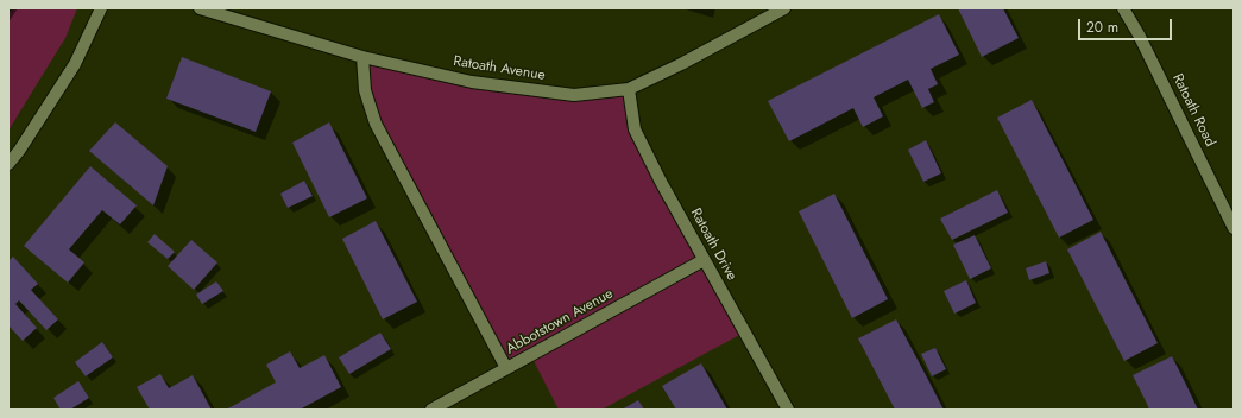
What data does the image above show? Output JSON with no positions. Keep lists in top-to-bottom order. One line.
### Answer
{"streets":{"street":["Ratoath Avenue","Ratoath Road","Ratoath Drive","Abbotstown Avenue"]},"crossings":[["Ratoath Avenue","Ratoath Drive"],["Ratoath Drive","Abbotstown Avenue"]],"scale_bar":"20 m"}
